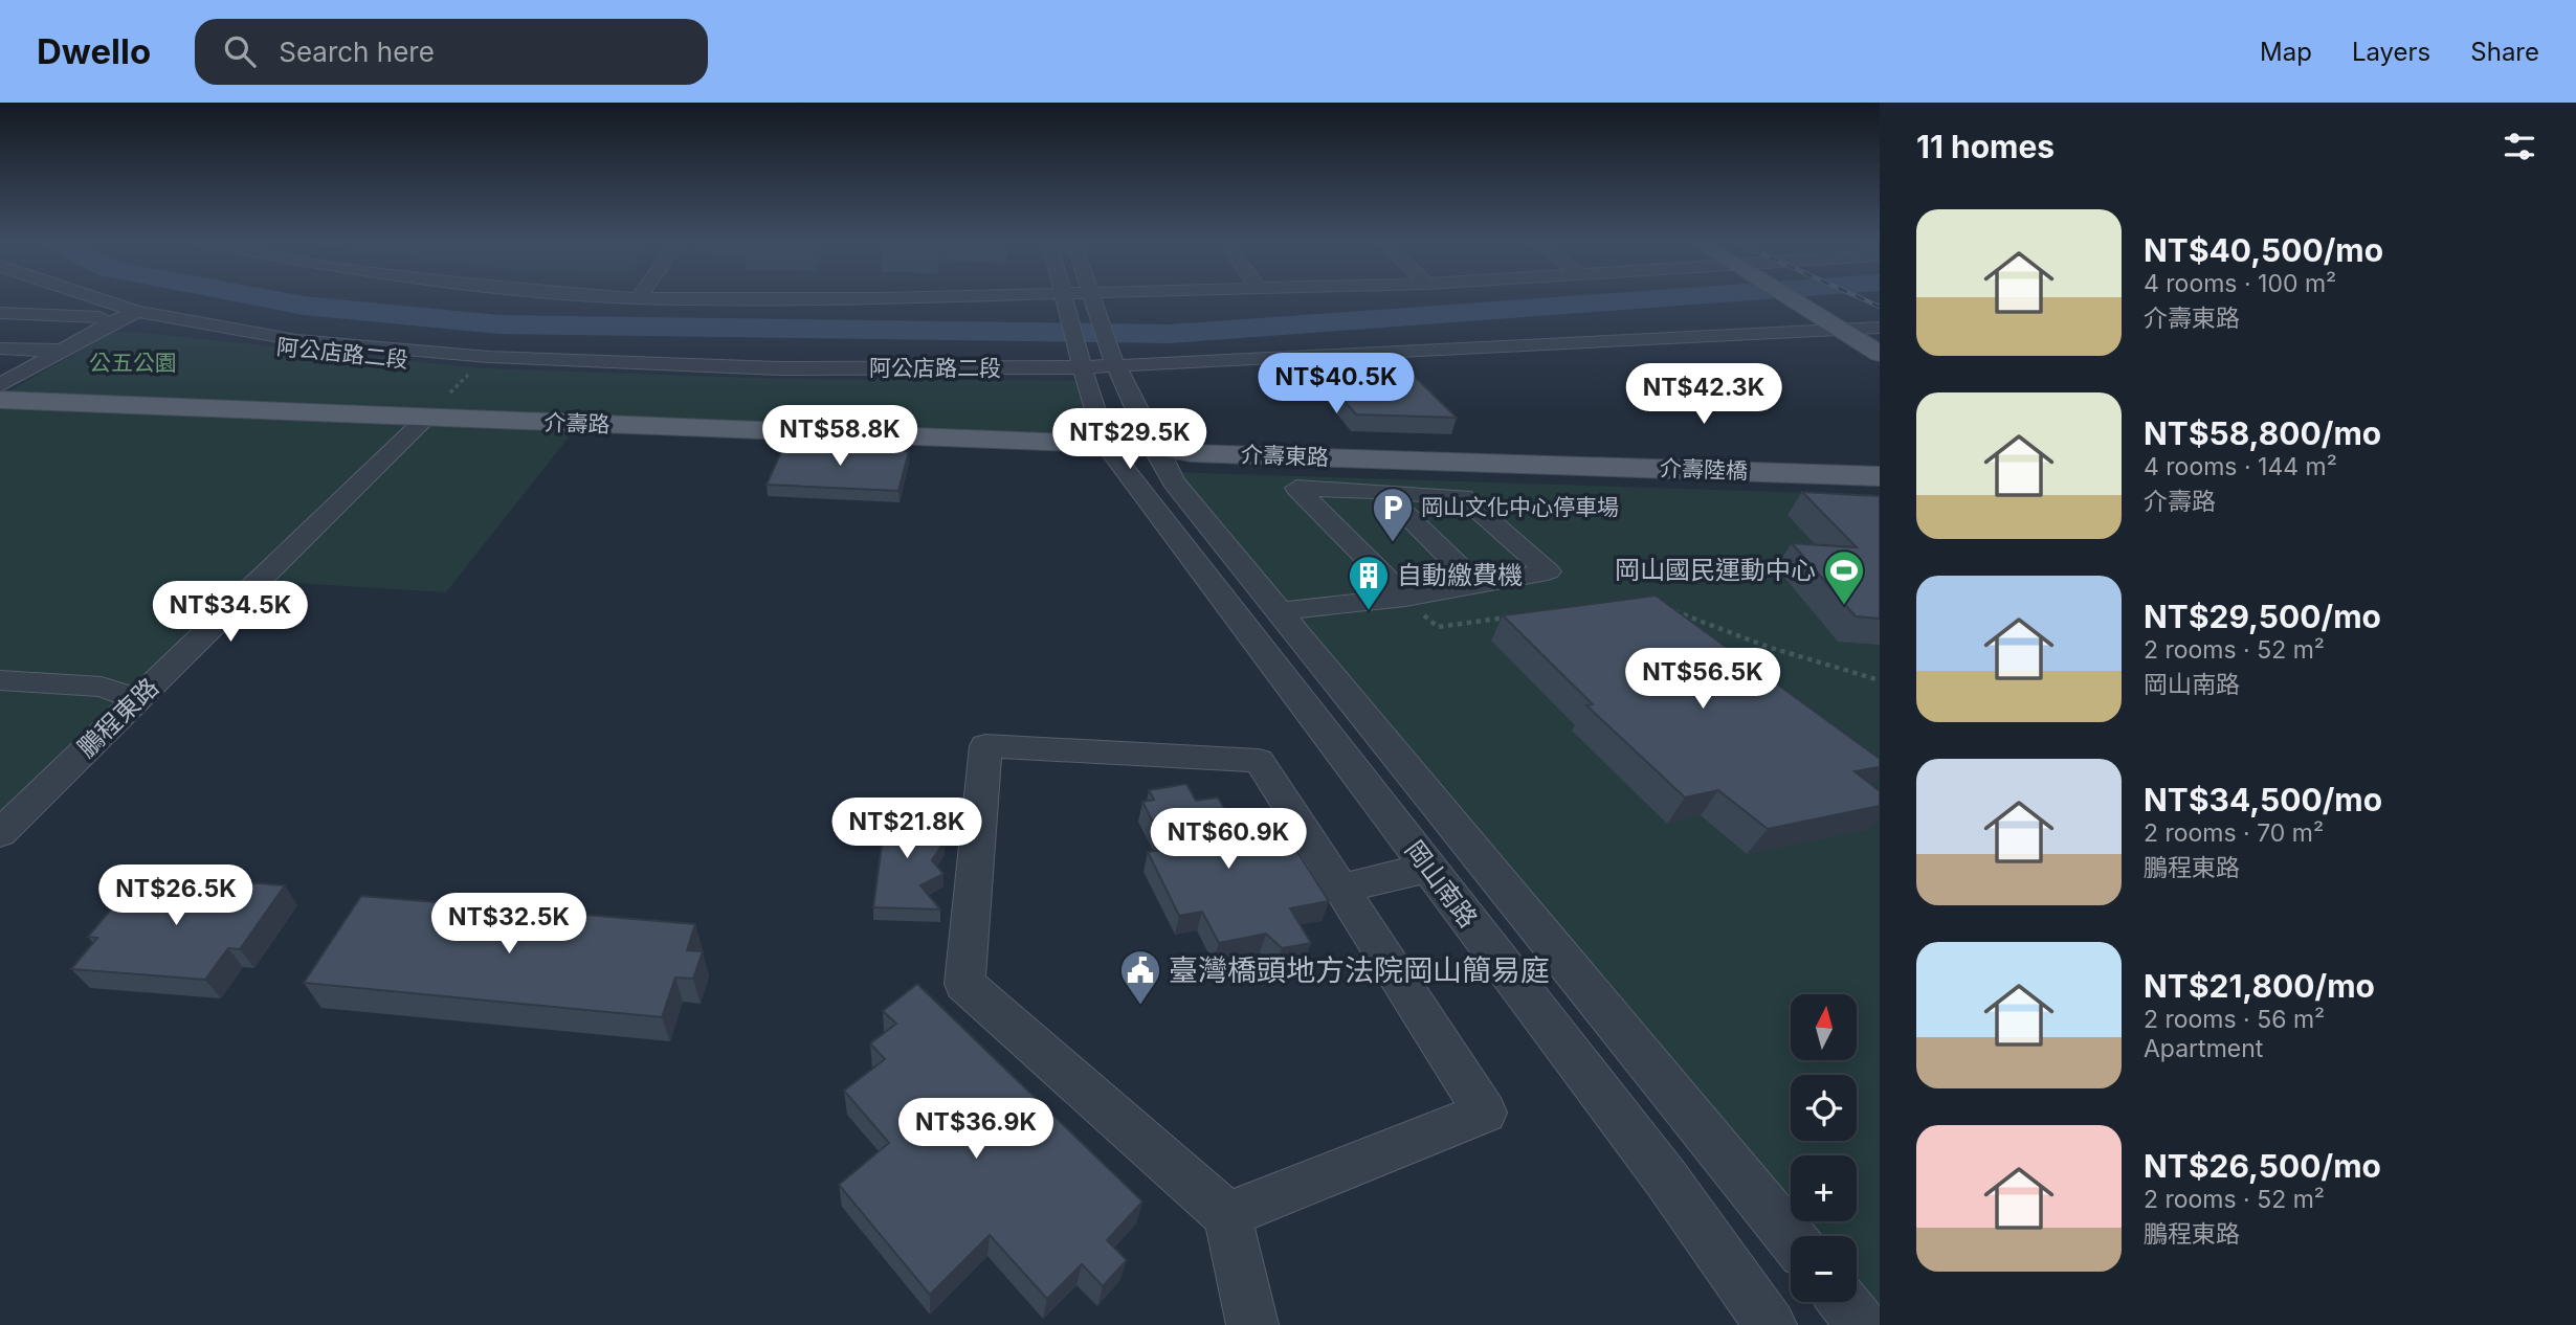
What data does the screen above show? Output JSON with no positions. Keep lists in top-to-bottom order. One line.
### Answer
{"streets":{"main road":["介壽路","介壽東路","介壽陸橋"],"street":["阿公店路二段","鵬程東路","岡山南路"]},"crossings":[["阿公店路二段","岡山南路"],["介壽路","介壽東路"],["介壽路","鵬程東路"],["介壽路","岡山南路"],["介壽東路","介壽陸橋"],["介壽東路","岡山南路"]],"parks":["公五公園"],"places":{"parking":["岡山文化中心停車場"],"sports":["岡山國民運動中心"],"building":["自動繳費機"],"public building":["臺灣橋頭地方法院岡山簡易庭"]},"north":"top","page":{"header":"Dwello","search":"Search here","nav":["Map","Layers","Share"],"heading":"11 homes","list":[{"name":"NT$40,500/mo","note":"4 rooms · 100 m² · 介壽東路"},{"name":"NT$58,800/mo","note":"4 rooms · 144 m² · 介壽路"},{"name":"NT$29,500/mo","note":"2 rooms · 52 m² · 岡山南路"},{"name":"NT$34,500/mo","note":"2 rooms · 70 m² · 鵬程東路"},{"name":"NT$21,800/mo","note":"2 rooms · 56 m² · Apartment"},{"name":"NT$26,500/mo","note":"2 rooms · 52 m² · 鵬程東路"}],"price":["NT$40.5K","NT$42.3K","NT$58.8K","NT$29.5K","NT$34.5K","NT$56.5K","NT$21.8K","NT$60.9K","NT$26.5K","NT$32.5K","NT$36.9K"],"map_buttons":["+","−"]}}
